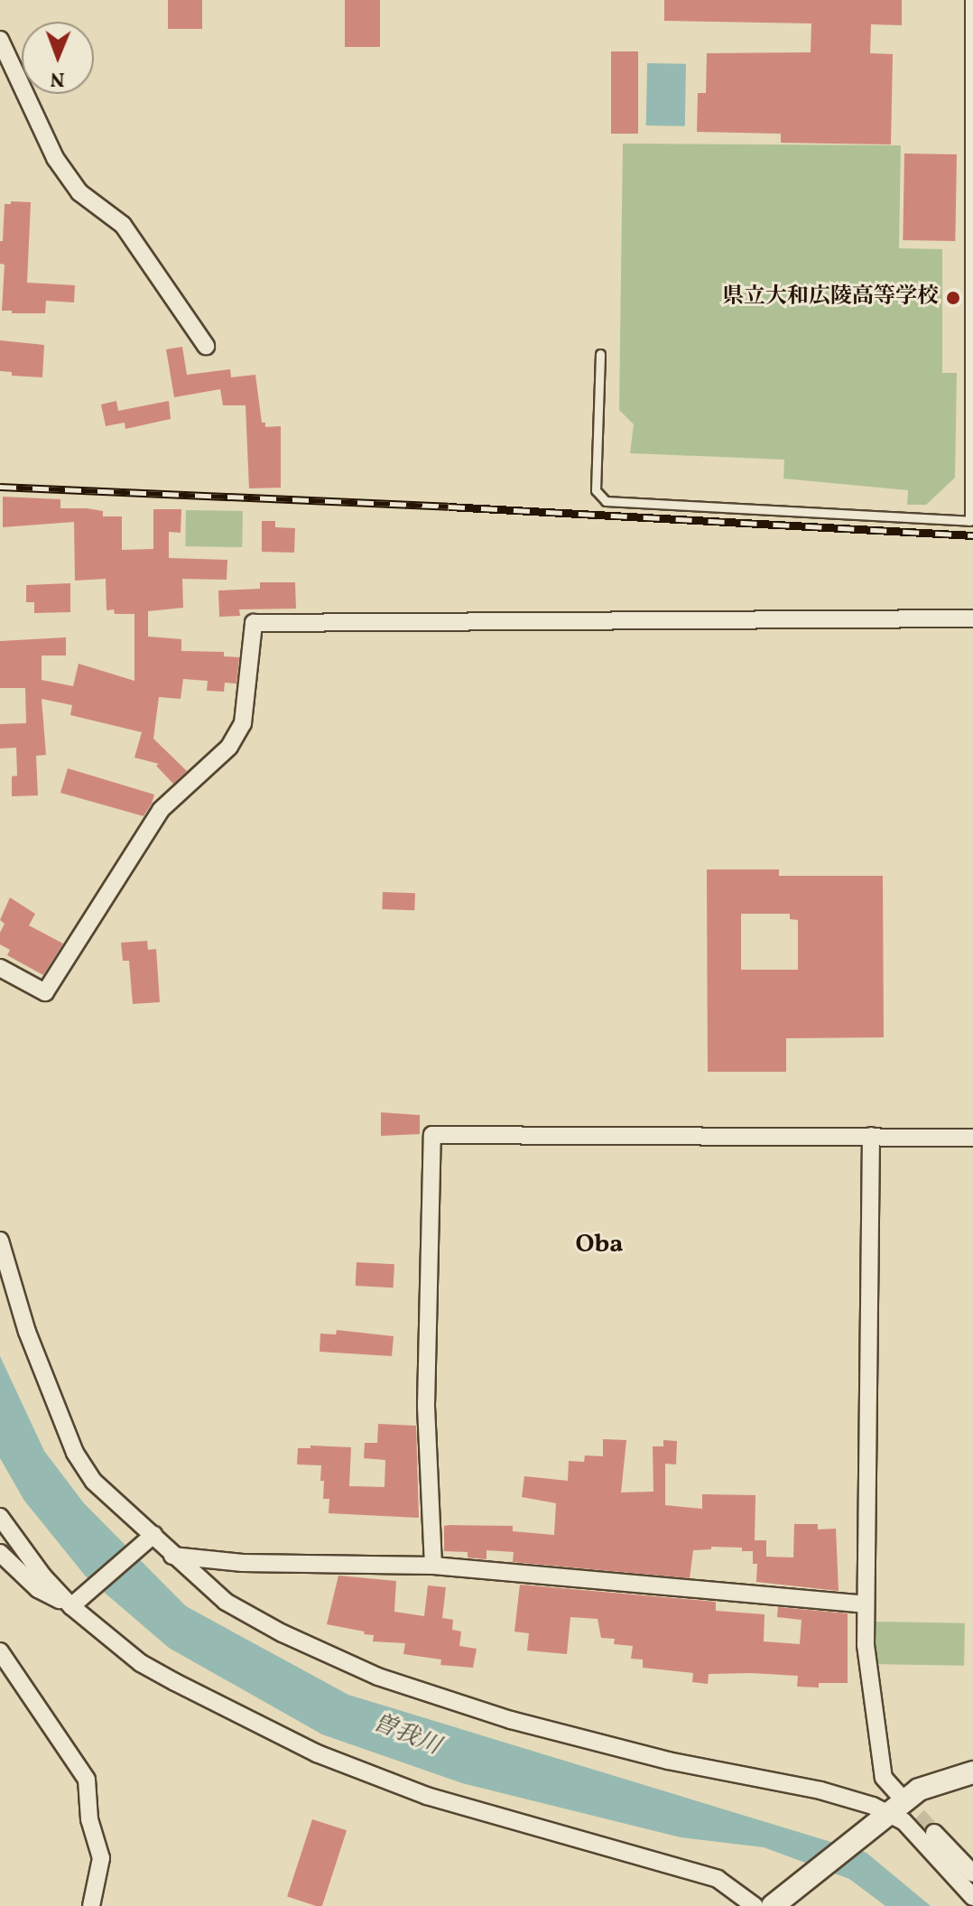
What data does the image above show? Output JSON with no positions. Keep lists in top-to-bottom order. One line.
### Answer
{"districts":["Oba"],"water":["曽我川"],"places":["県立大和広陵高等学校"],"north":"bottom"}
